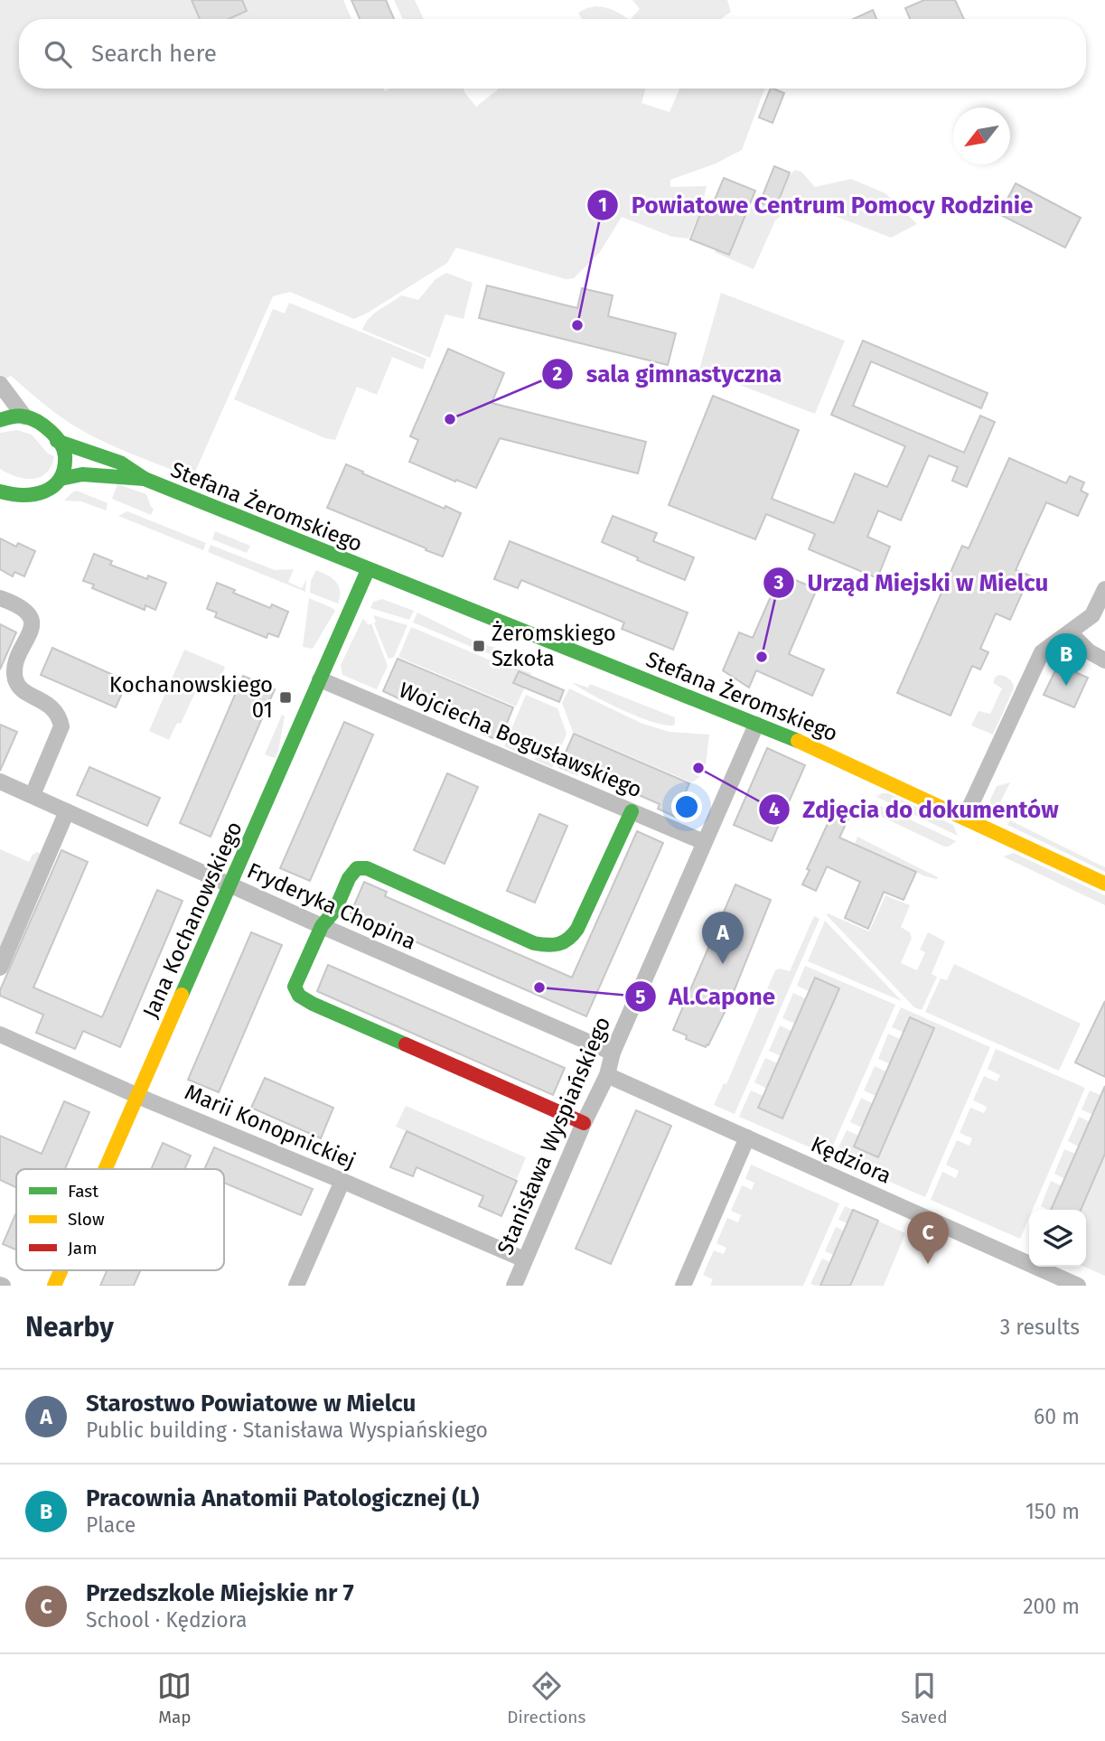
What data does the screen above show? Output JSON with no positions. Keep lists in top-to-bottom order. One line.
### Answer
{"streets":{"street":["Stefana Żeromskiego","Wojciecha Bogusławskiego","Fryderyka Chopina","Jana Kochanowskiego","Marii Konopnickiej","Stanisława Wyspiańskiego","Kędziora"]},"crossings":[["Stefana Żeromskiego","Jana Kochanowskiego"],["Stefana Żeromskiego","Stanisława Wyspiańskiego"],["Wojciecha Bogusławskiego","Jana Kochanowskiego"],["Wojciecha Bogusławskiego","Stanisława Wyspiańskiego"],["Fryderyka Chopina","Jana Kochanowskiego"],["Fryderyka Chopina","Stanisława Wyspiańskiego"],["Jana Kochanowskiego","Marii Konopnickiej"],["Marii Konopnickiej","Stanisława Wyspiańskiego"],["Stanisława Wyspiańskiego","Kędziora"]],"places":{"other":["Powiatowe Centrum Pomocy Rodzinie","sala gimnastyczna","Urząd Miejski w Mielcu","Zdjęcia do dokumentów","Al.Capone"],"transit":["Żeromskiego Szkoła","Kochanowskiego 01"]},"legend":["Fast","Slow","Jam"],"north":"bottom left","page":{"search":"Search here","pins":["B","A","C"],"heading":["Nearby","3 results"],"list":[{"mark":"A","name":"Starostwo Powiatowe w Mielcu","note":"Public building · Stanisława Wyspiańskiego","value":"60 m"},{"mark":"B","name":"Pracownia Anatomii Patologicznej (L)","note":"Place","value":"150 m"},{"mark":"C","name":"Przedszkole Miejskie nr 7","note":"School · Kędziora","value":"200 m"}],"nav":["Map","Directions","Saved"]}}
